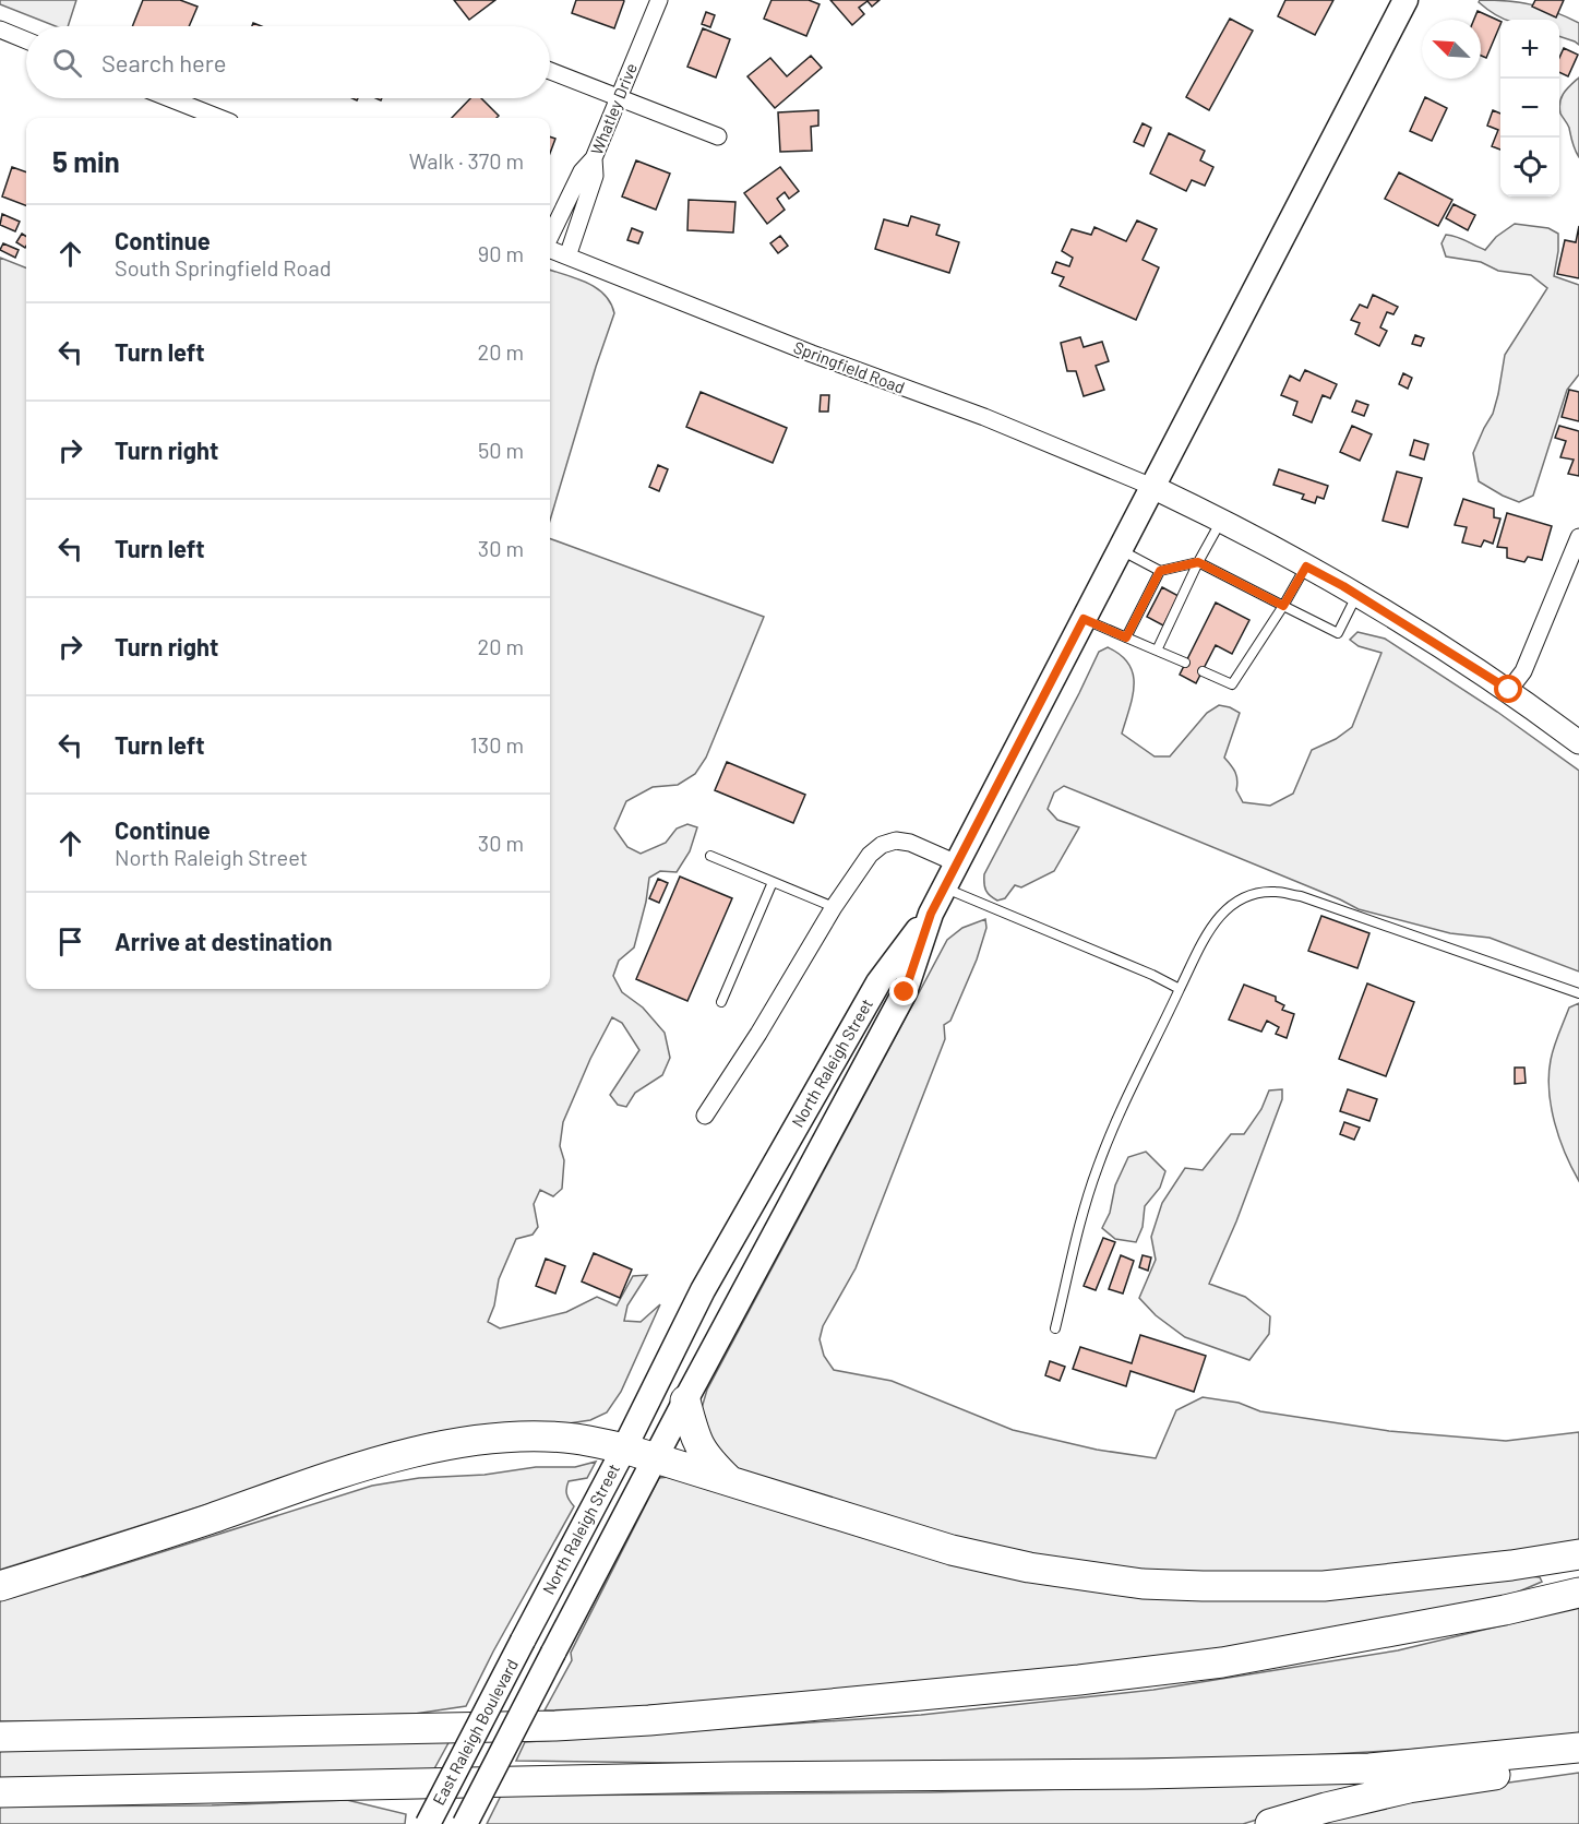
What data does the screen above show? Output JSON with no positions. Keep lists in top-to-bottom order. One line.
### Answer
{"streets":{"main road":["North Raleigh Street","East Raleigh Boulevard"],"street":["Whatley Drive","Springfield Road"]},"crossings":[["Whatley Drive","Springfield Road"],["North Raleigh Street","East Raleigh Boulevard"]],"north":"top left","page":{"map_buttons":["+","−"],"search":"Search here","heading":["5 min","Walk · 370 m"],"list":[["Continue","South Springfield Road","90 m"],["Turn left","20 m"],["Turn right","50 m"],["Turn left","30 m"],["Turn right","20 m"],["Turn left","130 m"],["Continue","North Raleigh Street","30 m"],"Arrive at destination"]}}
